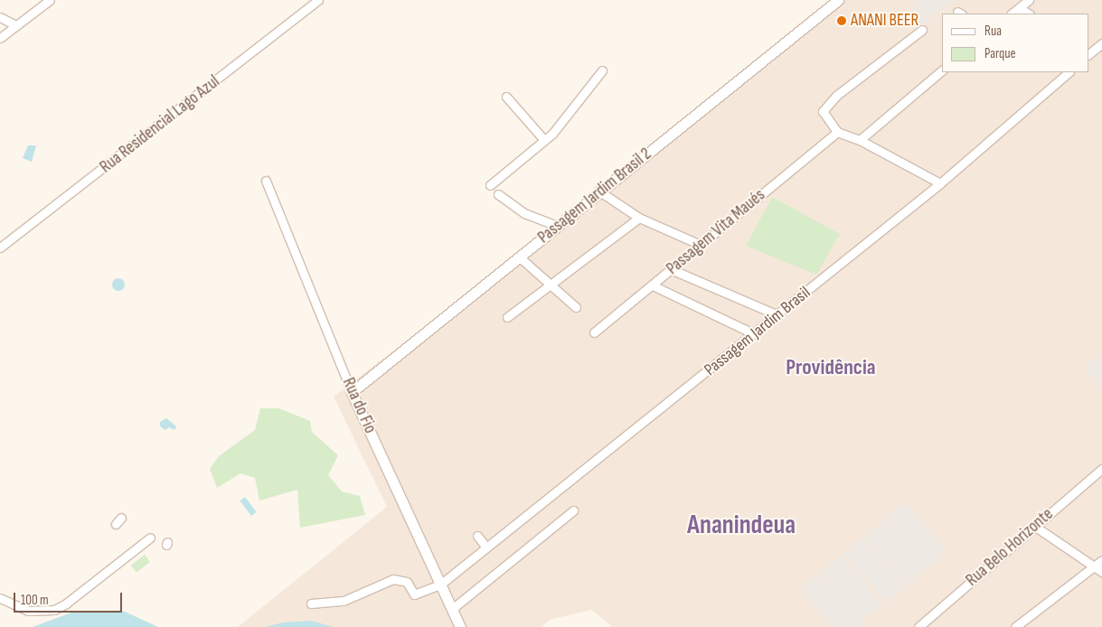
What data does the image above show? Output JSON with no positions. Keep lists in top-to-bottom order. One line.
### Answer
{"streets":{"street":["Rua Residencial Lago Azul","Passagem Jardim Brasil 2","Passagem Vita Maués","Passagem Jardim Brasil","Rua do Fio","Rua Belo Horizonte"]},"crossings":[["Passagem Jardim Brasil 2","Rua do Fio"],["Passagem Jardim Brasil","Rua do Fio"]],"districts":["Providência","Ananindeua"],"places":["ANANI BEER"],"legend":["Rua","Parque"],"scale_bar":"100 m"}
